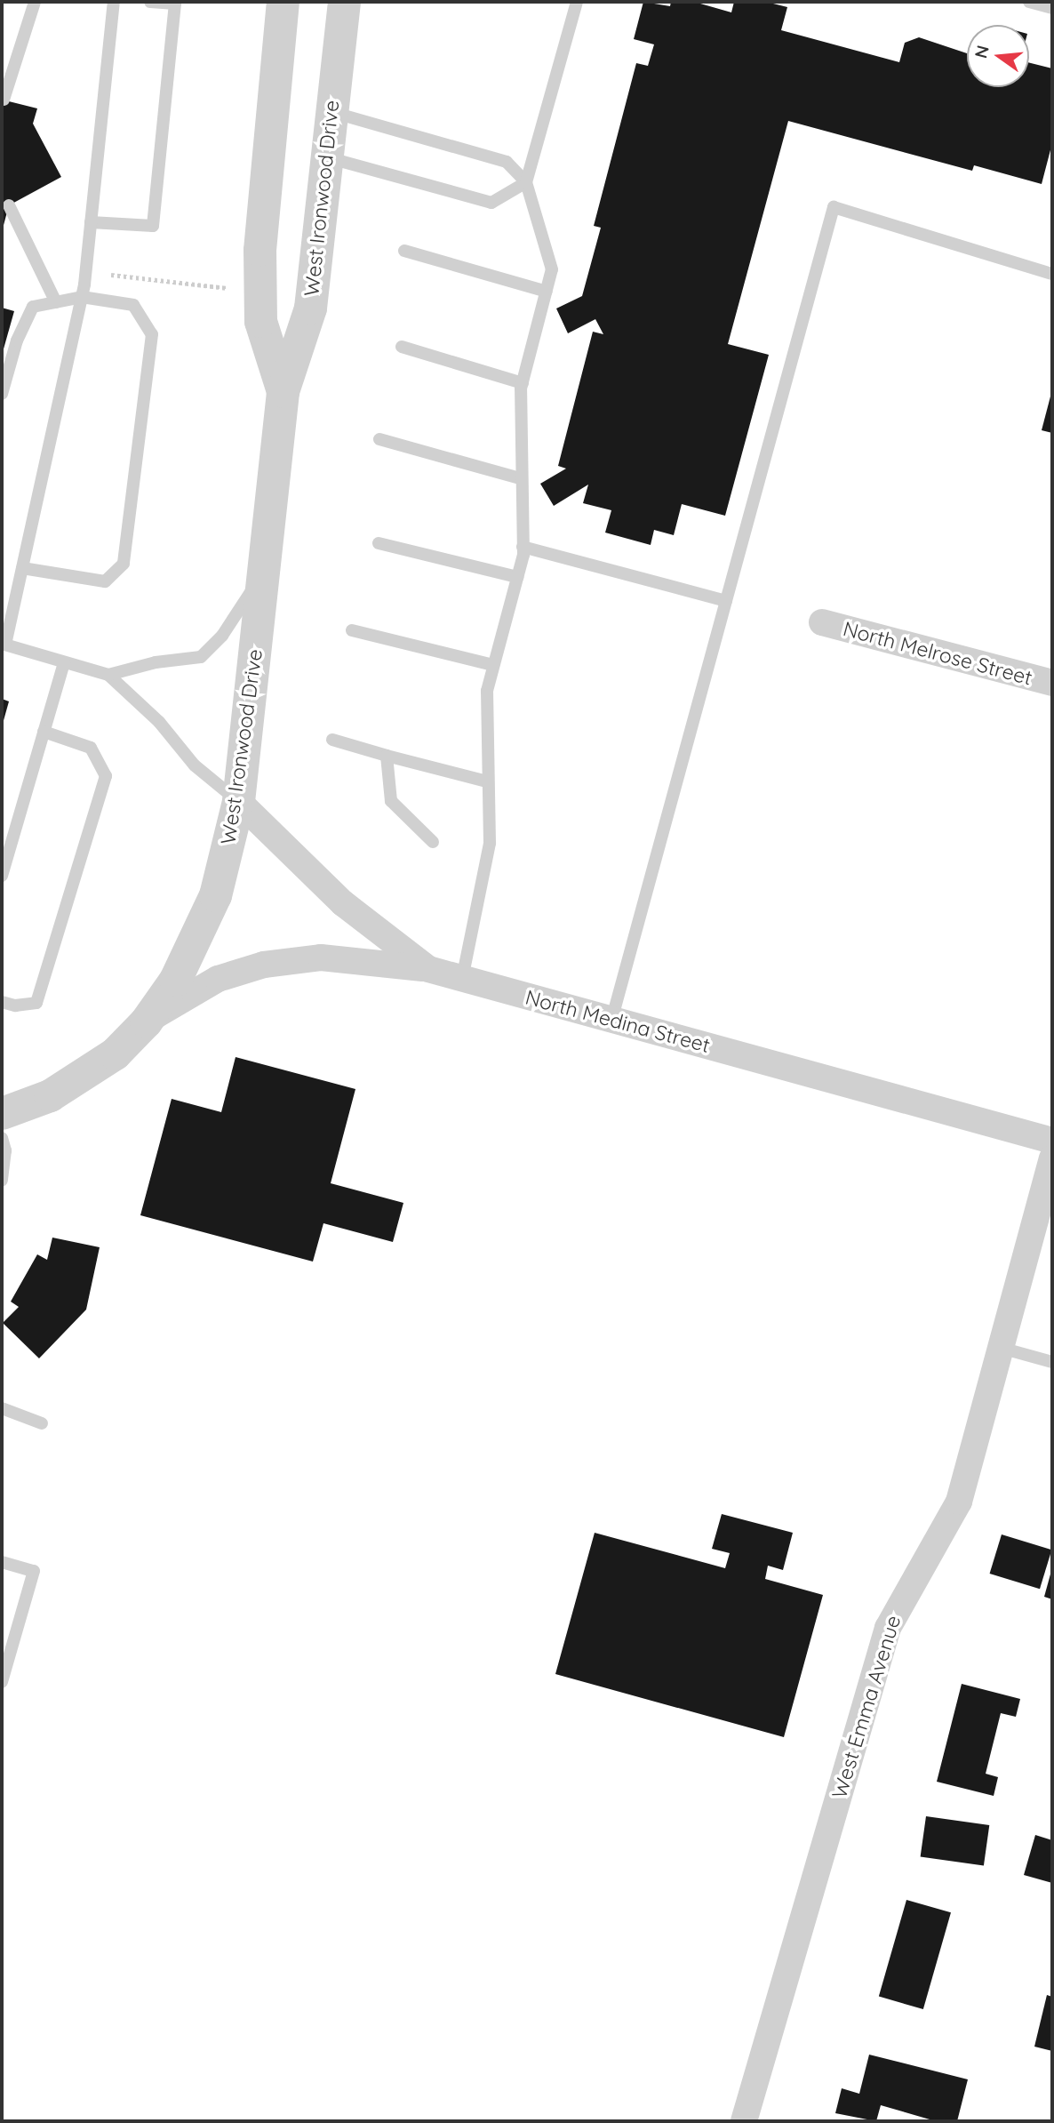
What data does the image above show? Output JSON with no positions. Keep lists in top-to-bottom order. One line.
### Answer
{"streets":{"street":["West Ironwood Drive","North Melrose Street","North Medina Street","West Emma Avenue"]},"crossings":[["West Ironwood Drive","North Medina Street"]],"north":"left"}
